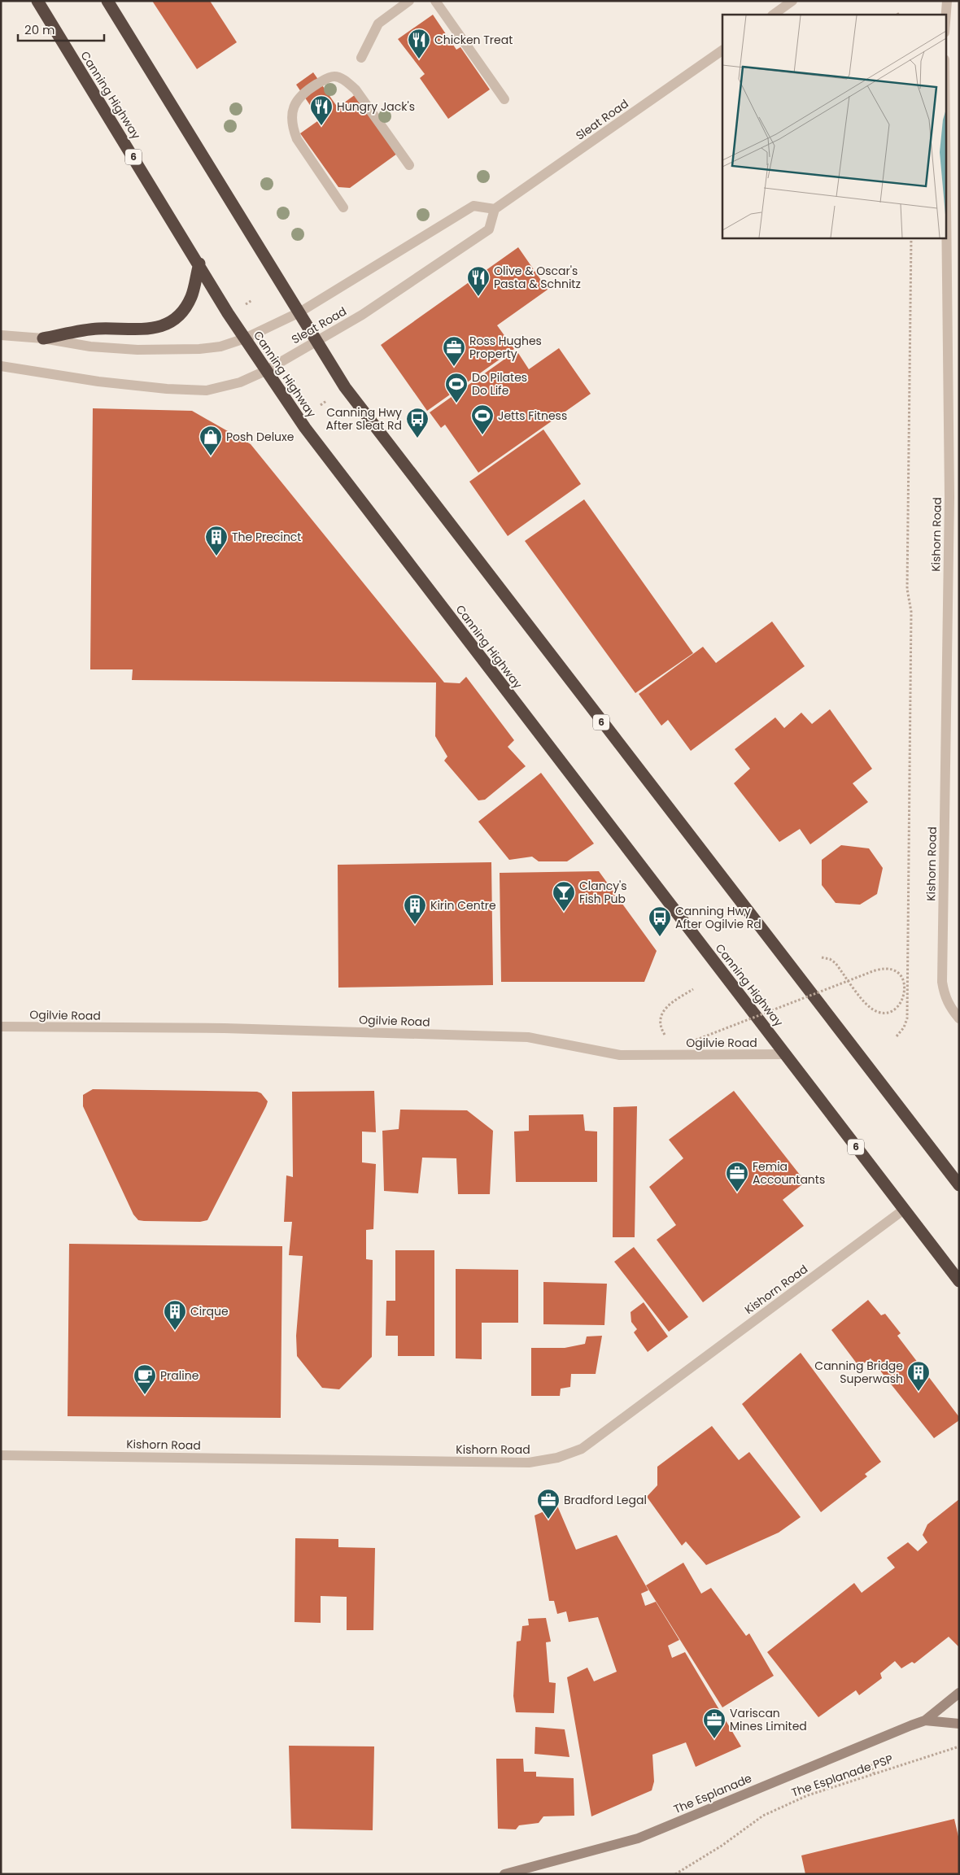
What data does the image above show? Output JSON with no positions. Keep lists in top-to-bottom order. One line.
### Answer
{"streets":{"highway":["Canning Highway","6"],"street":["Sleat Road","Kishorn Road","Ogilvie Road","The Esplanade"],"path":["The Esplanade PSP"]},"crossings":[["Canning Highway","Sleat Road"],["Canning Highway","Kishorn Road"],["Canning Highway","Ogilvie Road"],["Sleat Road","6"]],"places":{"restaurant":["Chicken Treat","Hungry Jack's","Olive & Oscar's Pasta & Schnitz"],"office":["Ross Hughes Property","Femia Accountants","Bradford Legal","Variscan Mines Limited"],"sports":["Do Pilates Do Life","Jetts Fitness"],"bus stop":["Canning Hwy After Sleat Rd","Canning Hwy After Ogilvie Rd"],"shop":["Posh Deluxe"],"building":["The Precinct","Kirin Centre","Cirque","Canning Bridge Superwash"],"bar":["Clancy's Fish Pub"],"cafe":["Praline"]},"scale_bar":"20 m"}
